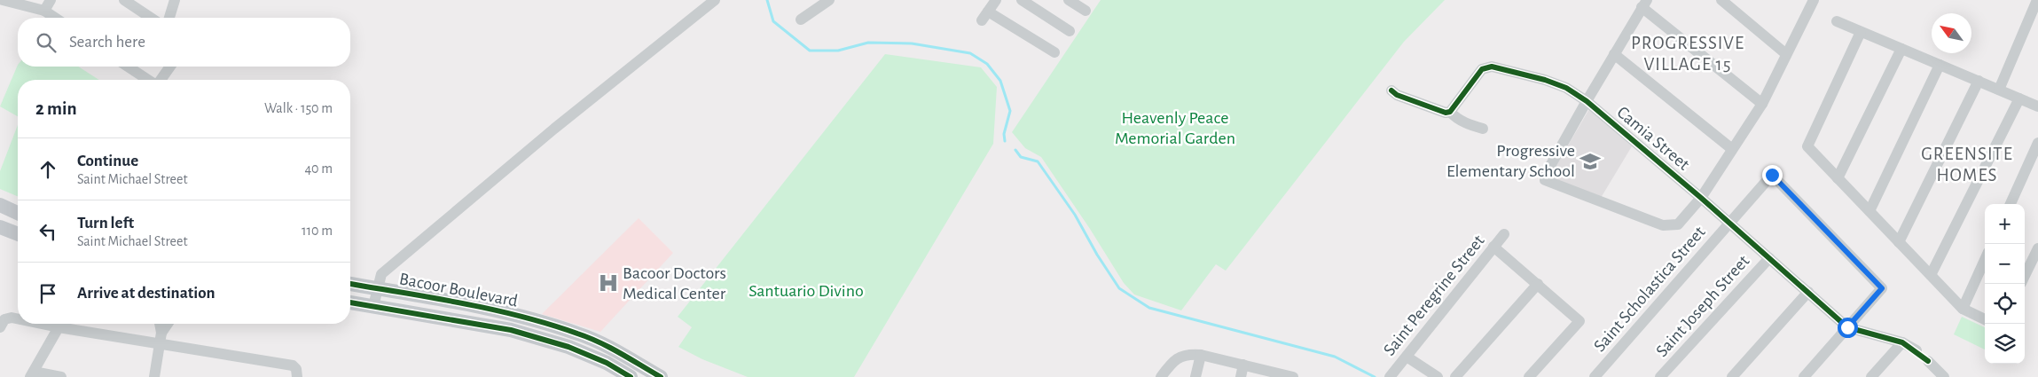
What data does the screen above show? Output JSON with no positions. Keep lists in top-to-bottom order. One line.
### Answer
{"streets":{"main road":["Bacoor Boulevard"],"street":["Camia Street","Saint Scholastica Street","Saint Peregrine Street","Saint Joseph Street"]},"crossings":[["Camia Street","Saint Scholastica Street"],["Camia Street","Saint Joseph Street"]],"districts":["PROGRESSIVE VILLAGE 15","GREENSITE HOMES"],"parks":["Heavenly Peace Memorial Garden","Santuario Divino"],"places":{"school or university":["Progressive Elementary School"],"hospital":["Bacoor Doctors Medical Center"]},"north":"top left","page":{"search":"Search here","heading":["2 min","Walk · 150 m"],"list":[["Continue","Saint Michael Street","40 m"],["Turn left","Saint Michael Street","110 m"],"Arrive at destination"],"map_buttons":["+","−"]}}
